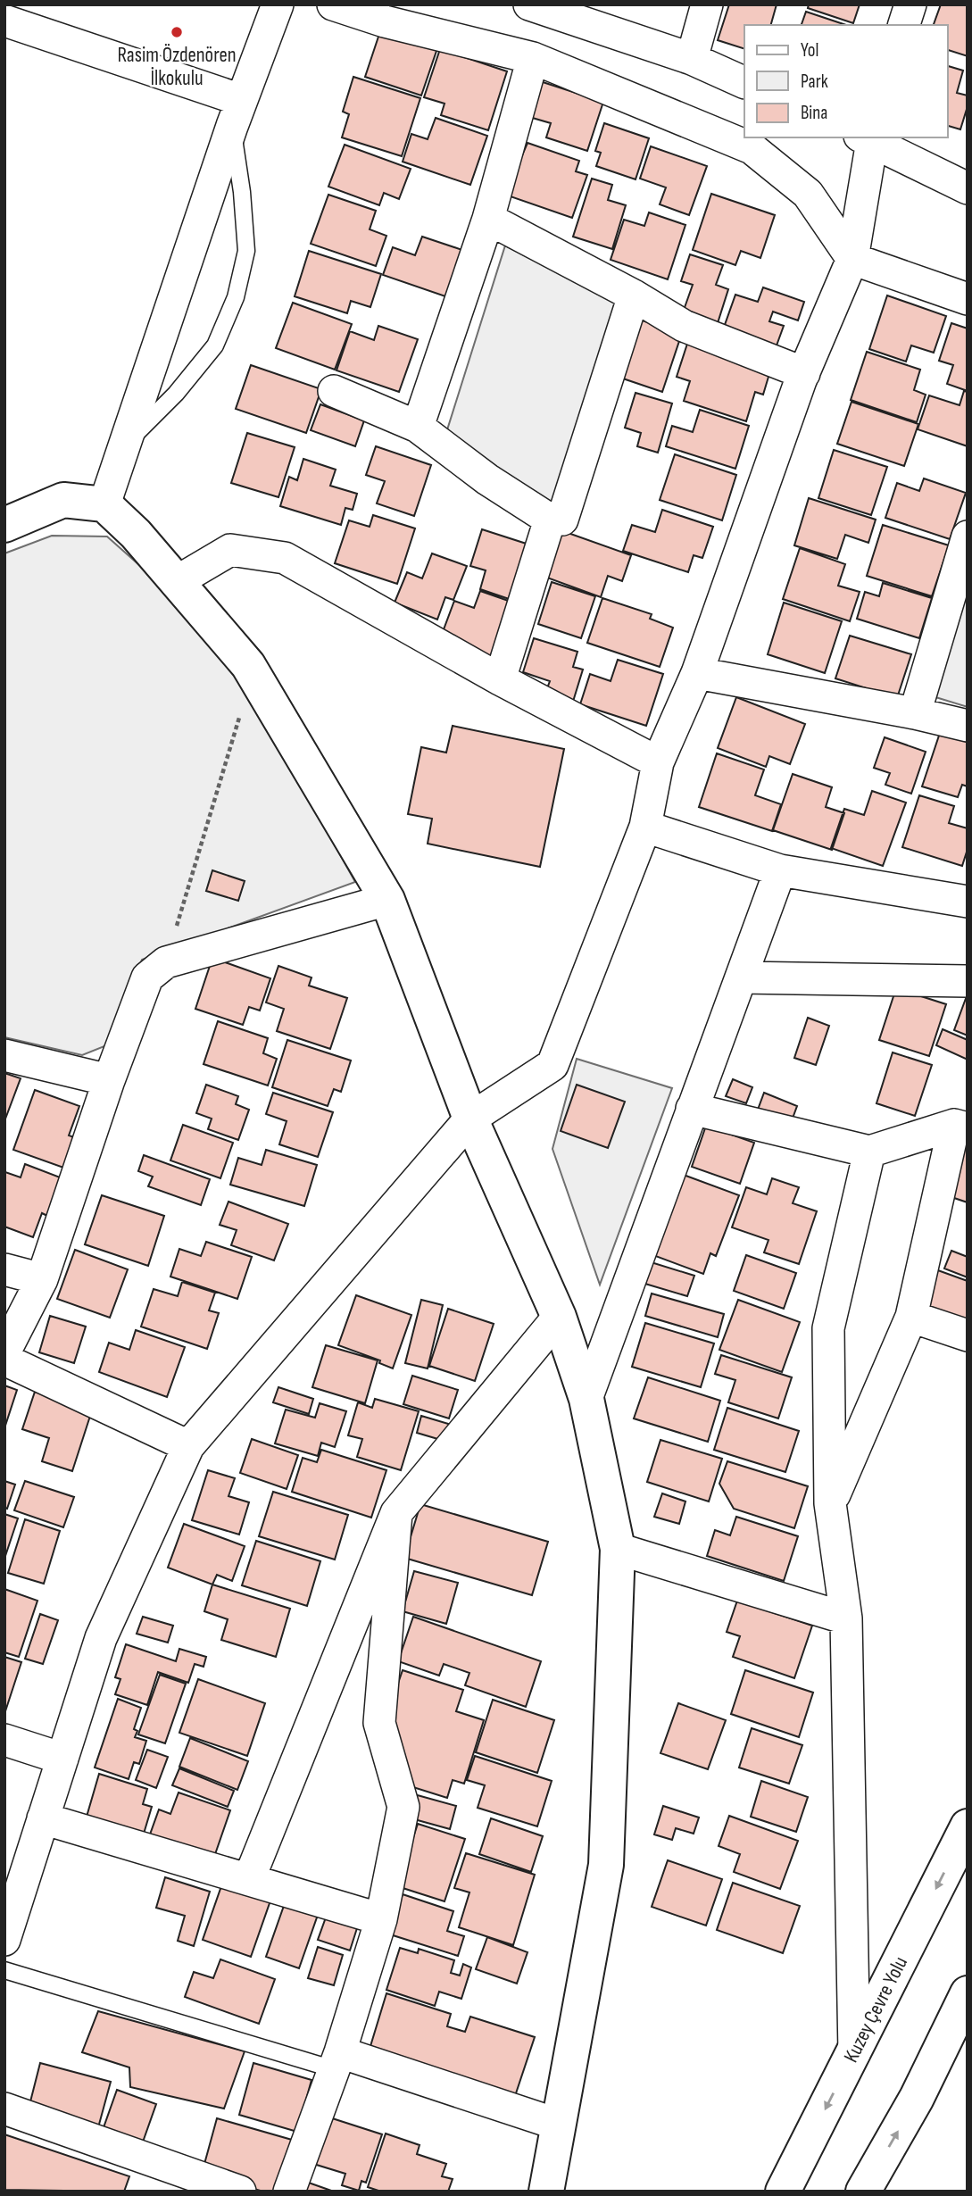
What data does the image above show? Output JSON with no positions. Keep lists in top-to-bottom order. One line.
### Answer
{"streets":{"street":["Kuzey Çevre Yolu"]},"places":["Rasim Özdenören İlkokulu"],"legend":["Yol","Park","Bina"]}
